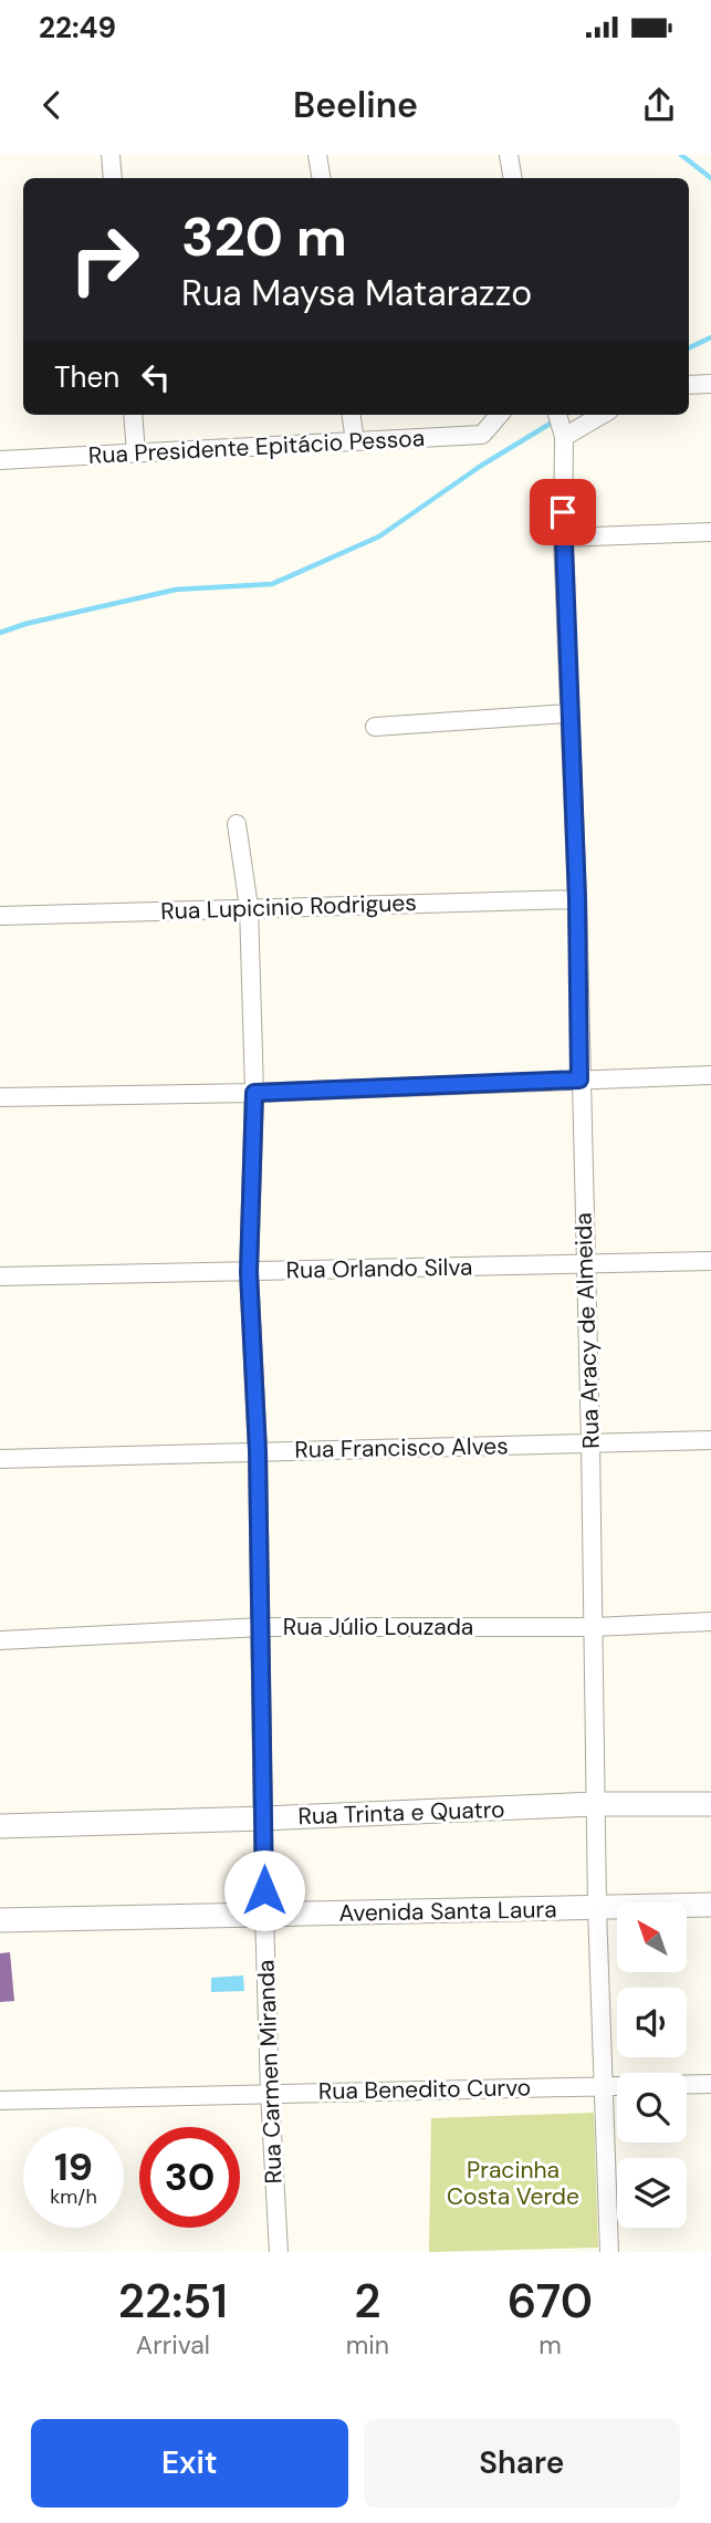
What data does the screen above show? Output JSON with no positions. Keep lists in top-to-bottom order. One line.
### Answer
{"streets":{"street":["Rua Presidente Epitácio Pessoa","Rua Lupicinio Rodrigues","Rua Orlando Silva","Rua Aracy de Almeida","Rua Francisco Alves","Rua Júlio Louzada","Rua Trinta e Quatro","Avenida Santa Laura","Rua Carmen Miranda","Rua Benedito Curvo"]},"crossings":[["Rua Lupicinio Rodrigues","Rua Aracy de Almeida"],["Rua Lupicinio Rodrigues","Rua Carmen Miranda"],["Rua Orlando Silva","Rua Aracy de Almeida"],["Rua Orlando Silva","Rua Carmen Miranda"],["Rua Aracy de Almeida","Rua Francisco Alves"],["Rua Aracy de Almeida","Rua Júlio Louzada"],["Rua Aracy de Almeida","Rua Trinta e Quatro"],["Rua Aracy de Almeida","Avenida Santa Laura"],["Rua Aracy de Almeida","Rua Benedito Curvo"],["Rua Francisco Alves","Rua Carmen Miranda"],["Rua Júlio Louzada","Rua Carmen Miranda"],["Rua Trinta e Quatro","Rua Carmen Miranda"],["Avenida Santa Laura","Rua Carmen Miranda"],["Rua Carmen Miranda","Rua Benedito Curvo"]],"parks":["Pracinha Costa Verde"],"north":"top left","page":{"status":"22:49","header":"Beeline","turn":["320 m","Rua Maysa Matarazzo"],"then":"Then","speed":"19 km/h","limit":"30","eta":["22:51","Arrival","2","min","670","m"],"buttons":["Exit","Share"]}}
